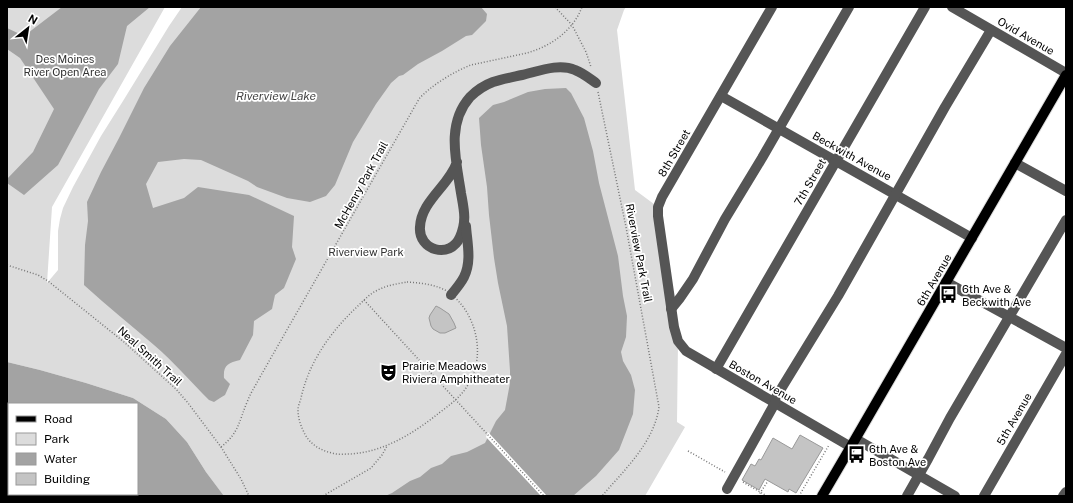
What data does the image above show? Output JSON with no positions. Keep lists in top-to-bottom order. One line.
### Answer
{"streets":{"main road":["6th Avenue"],"street":["Ovid Avenue","8th Street","Beckwith Avenue","7th Street","Boston Avenue","5th Avenue"],"path":["McHenry Park Trail","Riverview Park Trail","Neal Smith Trail"]},"crossings":[["Ovid Avenue","6th Avenue"],["8th Street","Beckwith Avenue"],["8th Street","Boston Avenue"],["Beckwith Avenue","7th Street"],["Beckwith Avenue","6th Avenue"],["7th Street","Boston Avenue"],["McHenry Park Trail","Riverview Park Trail"],["McHenry Park Trail","Neal Smith Trail"],["6th Avenue","Boston Avenue"]],"water":["Riverview Lake"],"parks":["Des Moines River Open Area","Riverview Park"],"places":{"bus stop":["6th Ave & Beckwith Ave","6th Ave & Boston Ave"],"theatre":["Prairie Meadows Riviera Amphitheater"]},"legend":["Road","Park","Water","Building"],"north":"top right"}
